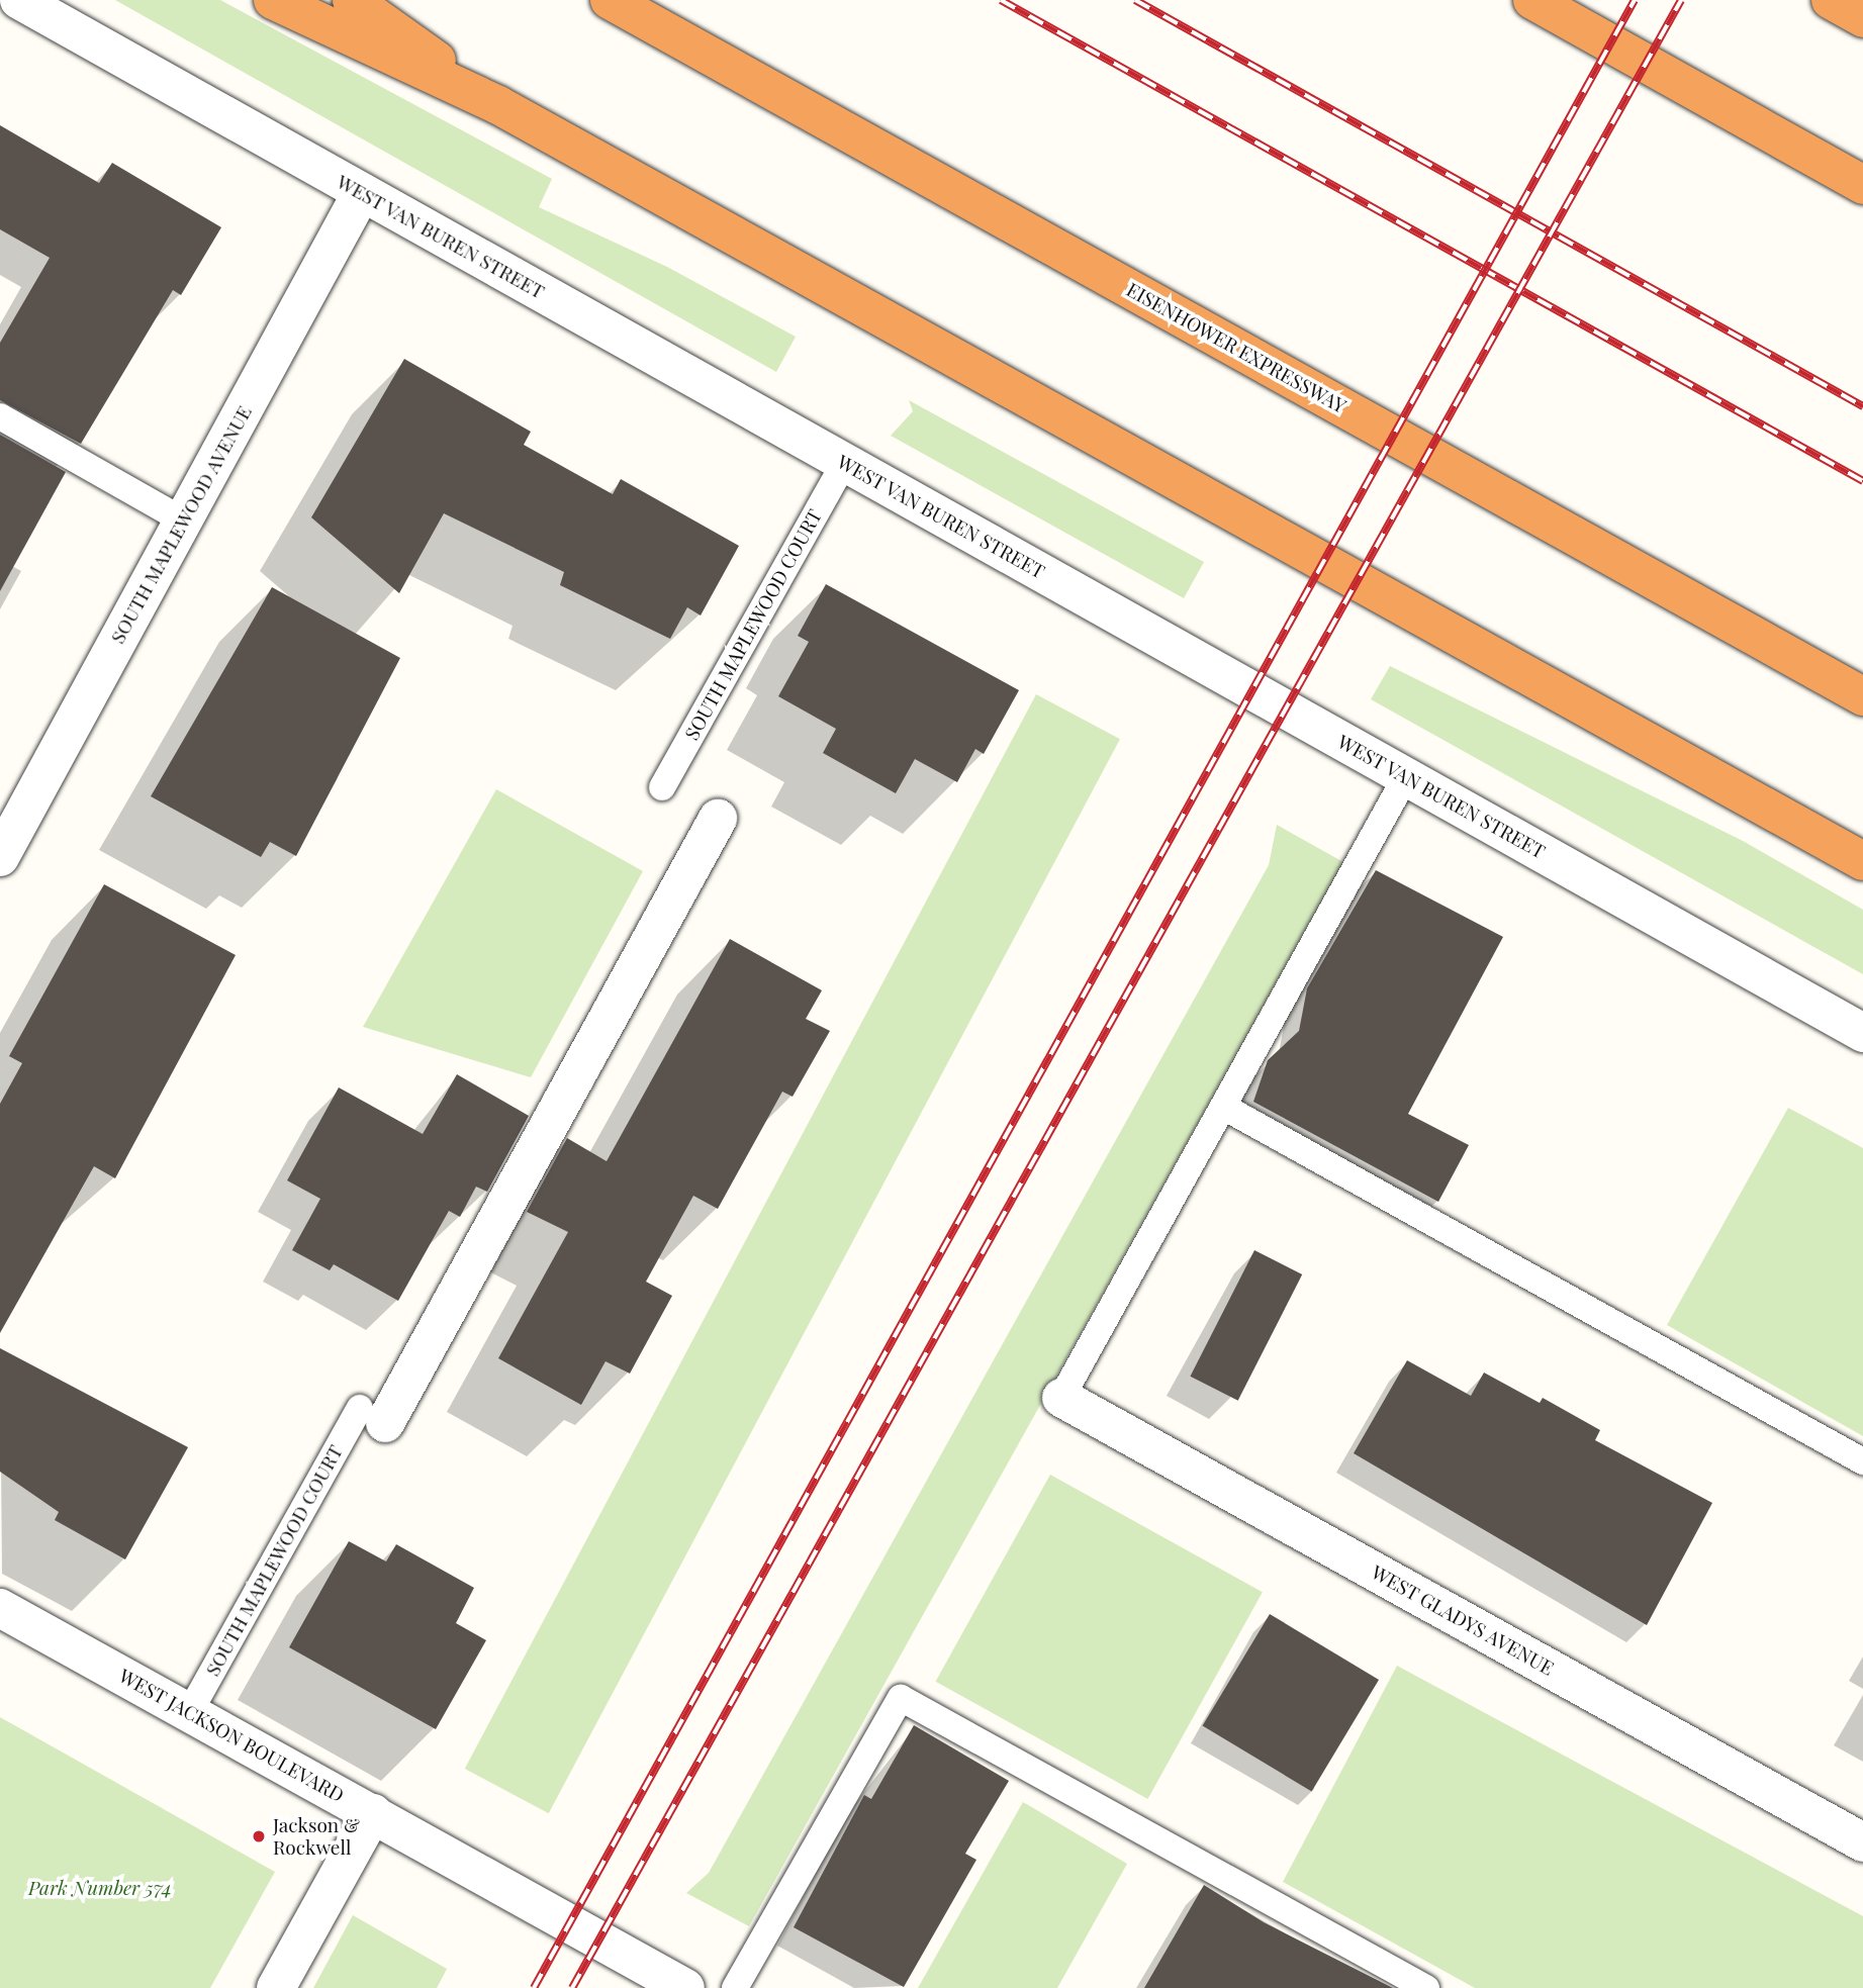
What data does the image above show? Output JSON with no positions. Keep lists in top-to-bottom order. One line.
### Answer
{"streets":{"highway":["EISENHOWER EXPRESSWAY"],"street":["WEST VAN BUREN STREET","SOUTH MAPLEWOOD AVENUE","WEST GLADYS AVENUE","WEST JACKSON BOULEVARD"],"lane":["SOUTH MAPLEWOOD COURT"]},"crossings":[["WEST VAN BUREN STREET","SOUTH MAPLEWOOD AVENUE"],["WEST VAN BUREN STREET","SOUTH MAPLEWOOD COURT"],["SOUTH MAPLEWOOD COURT","WEST JACKSON BOULEVARD"]],"parks":["Park Number 574"],"places":["Jackson & Rockwell"]}
